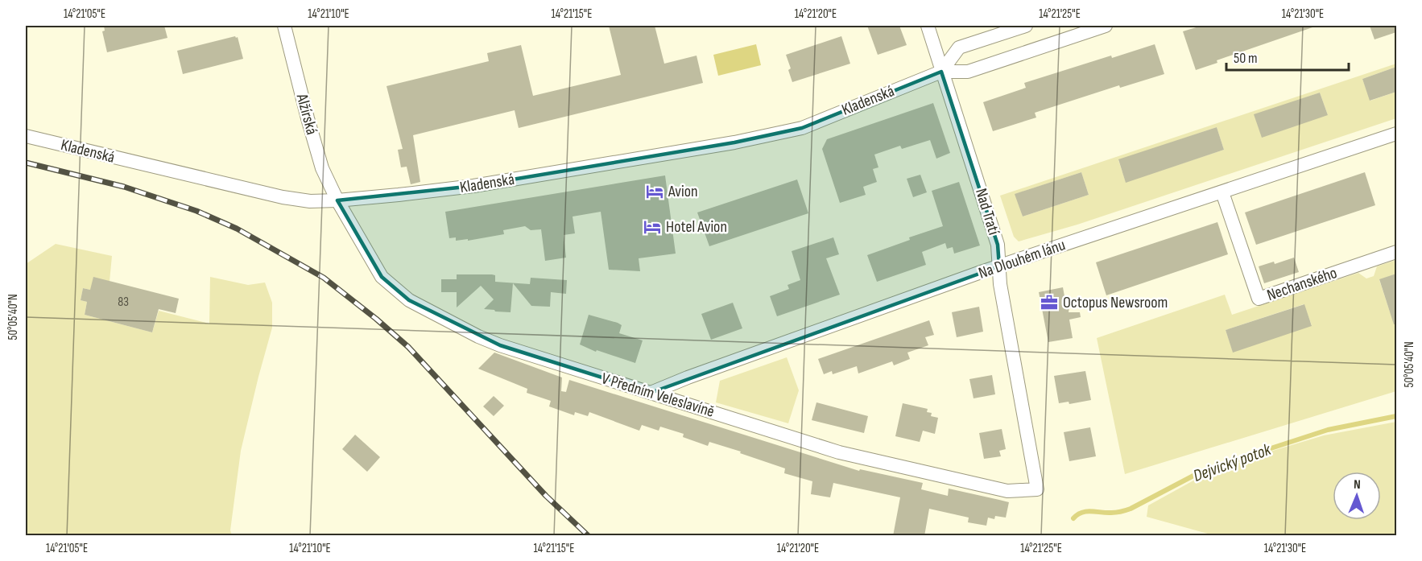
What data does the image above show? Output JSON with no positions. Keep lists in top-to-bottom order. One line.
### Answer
{"streets":{"street":["Kladenská","Alžírská","Nad Tratí","Na Dlouhém lánu","Nechanského","V Předním Veleslavíně"]},"crossings":[["Kladenská","Alžírská"],["Kladenská","Nad Tratí"],["Kladenská","V Předním Veleslavíně"],["Alžírská","V Předním Veleslavíně"],["Nad Tratí","Na Dlouhém lánu"],["Nad Tratí","V Předním Veleslavíně"],["Na Dlouhém lánu","Nechanského"],["Na Dlouhém lánu","V Předním Veleslavíně"]],"water":["Dejvický potok"],"places":{"hotel":["Avion","Hotel Avion"],"office":["Octopus Newsroom"]},"house_numbers":["83"],"scale_bar":"50 m","north":"top","coordinates":["14°21'05\"E","14°21'10\"E","14°21'15\"E","14°21'20\"E","14°21'25\"E","14°21'30\"E","50°05'40\"N"]}
